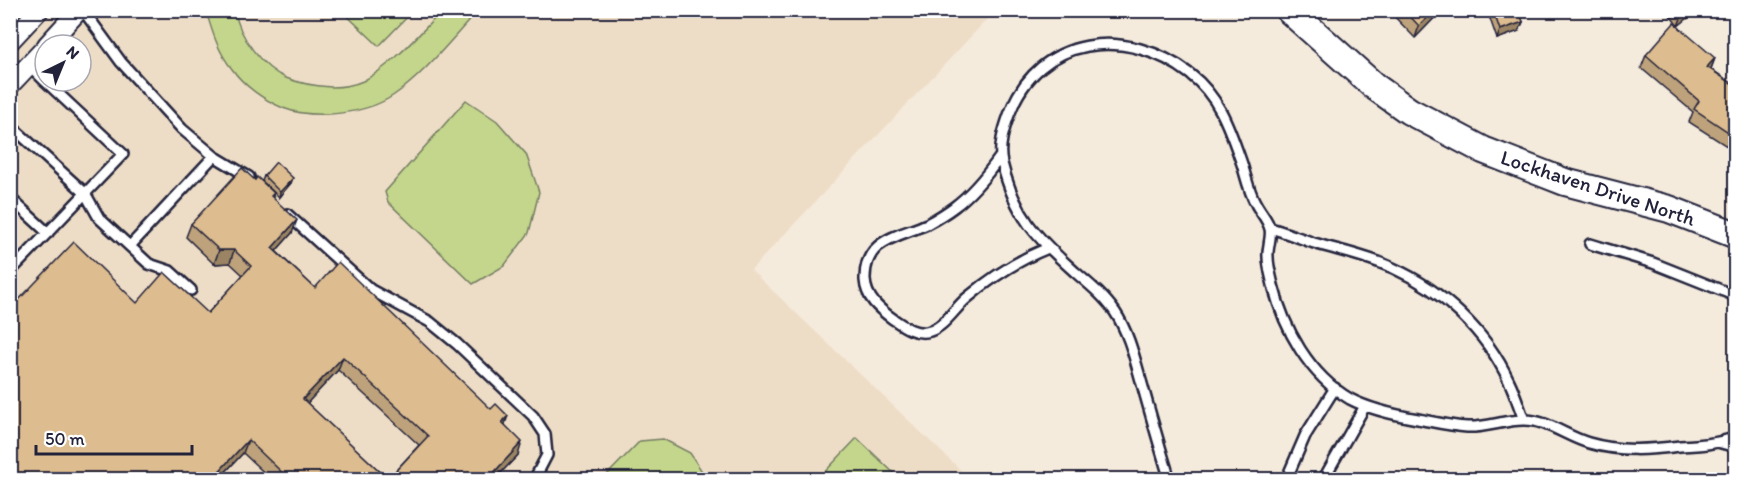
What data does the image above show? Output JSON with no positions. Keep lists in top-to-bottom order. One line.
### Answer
{"streets":{"street":["Lockhaven Drive North"]},"scale_bar":"50 m","north":"top right"}
